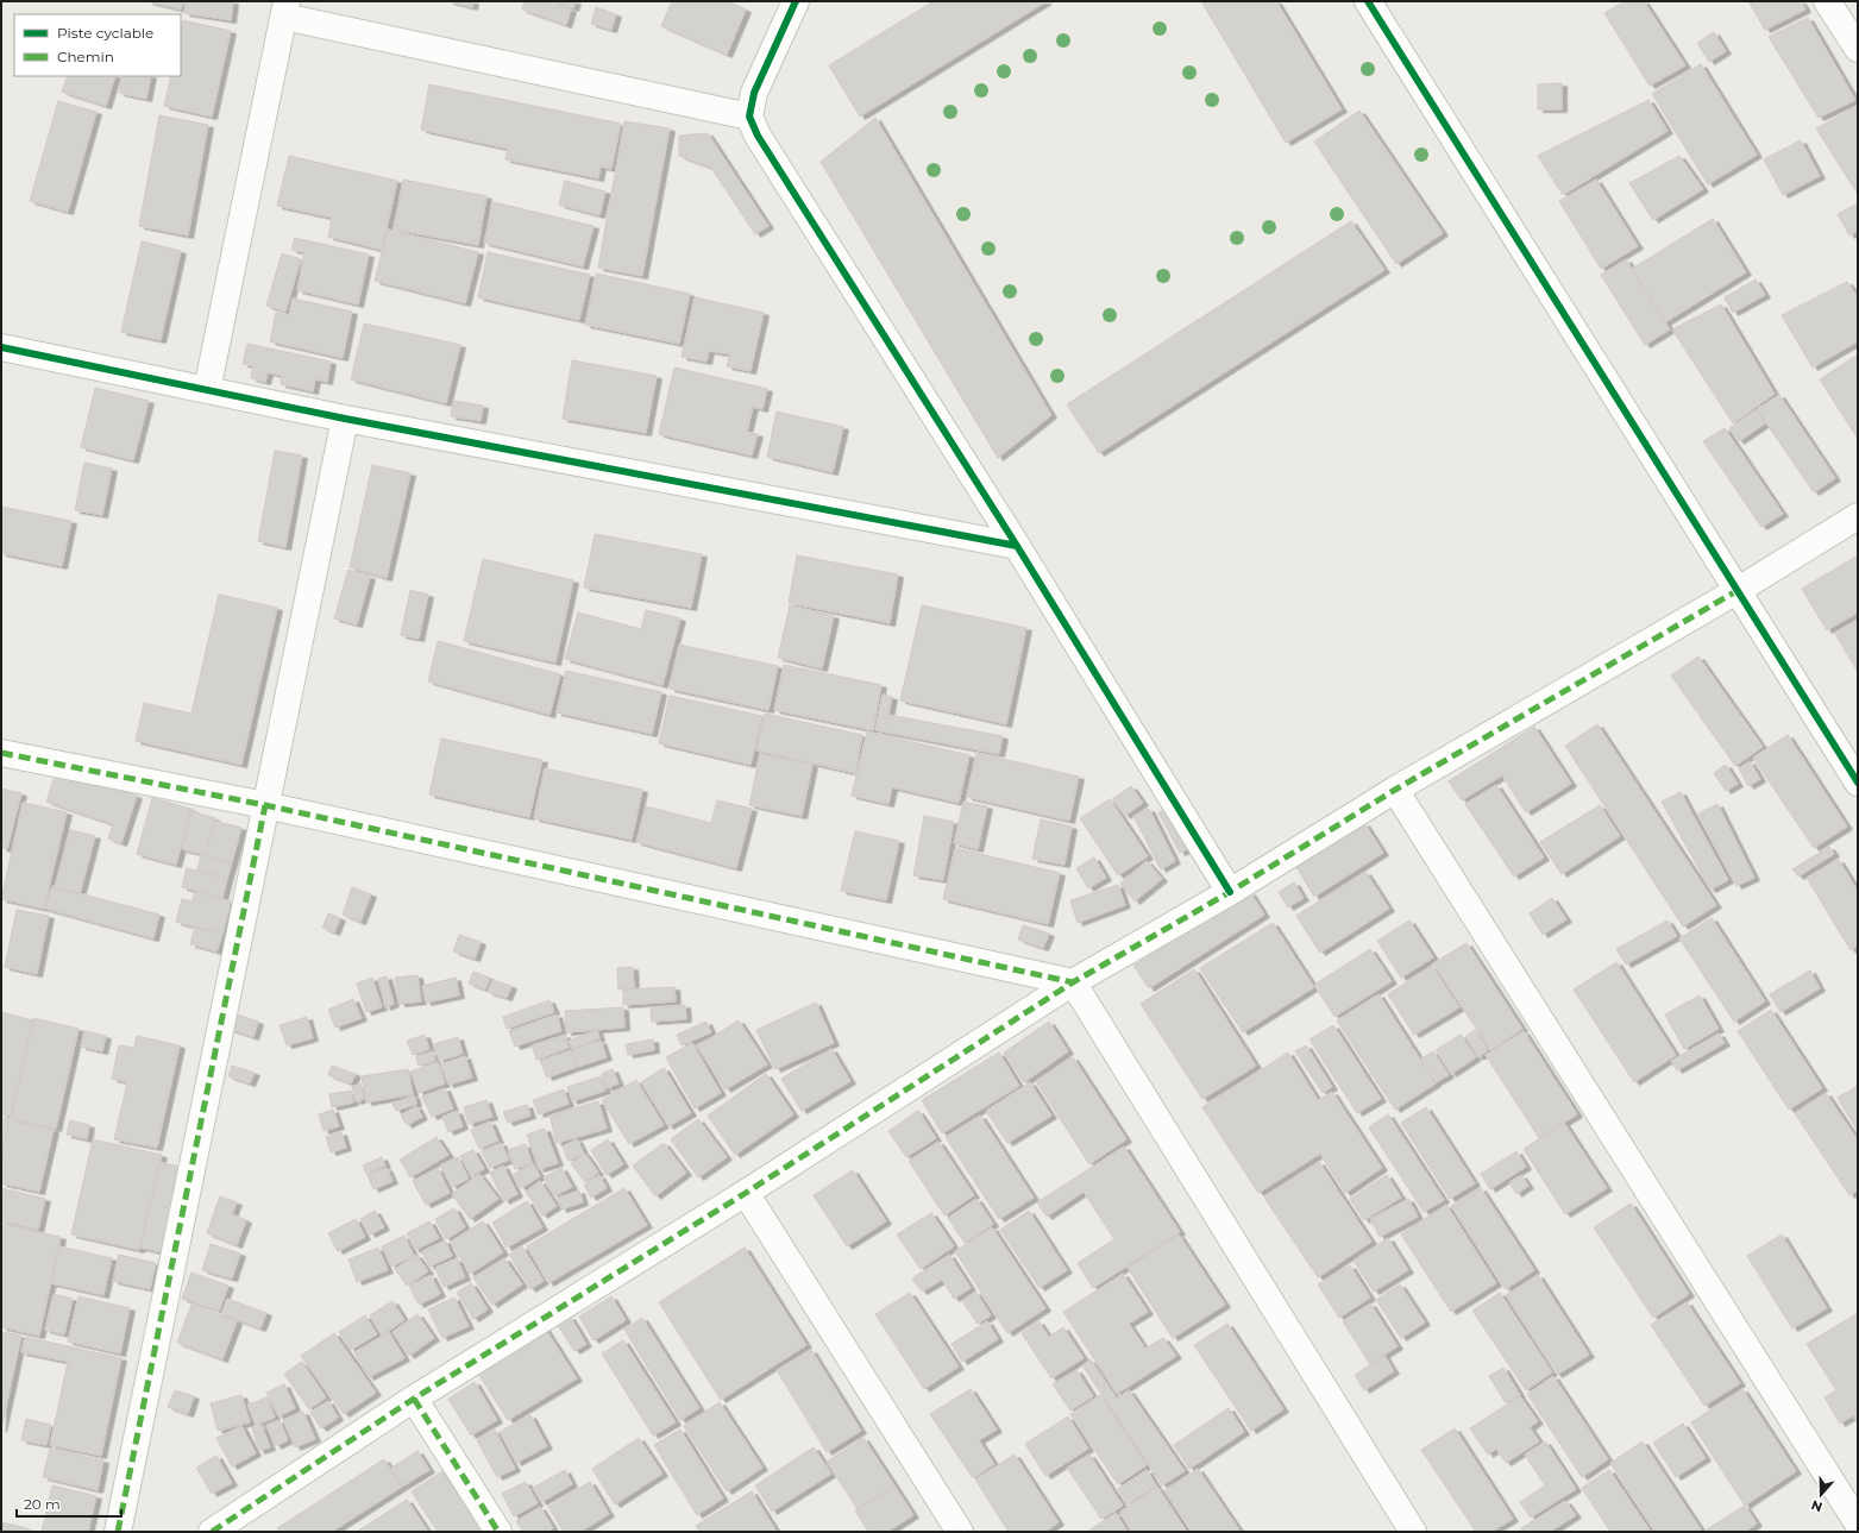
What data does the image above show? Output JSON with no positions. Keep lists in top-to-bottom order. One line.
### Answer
{"legend":["Piste cyclable","Chemin"],"scale_bar":"20 m","north":"bottom"}
